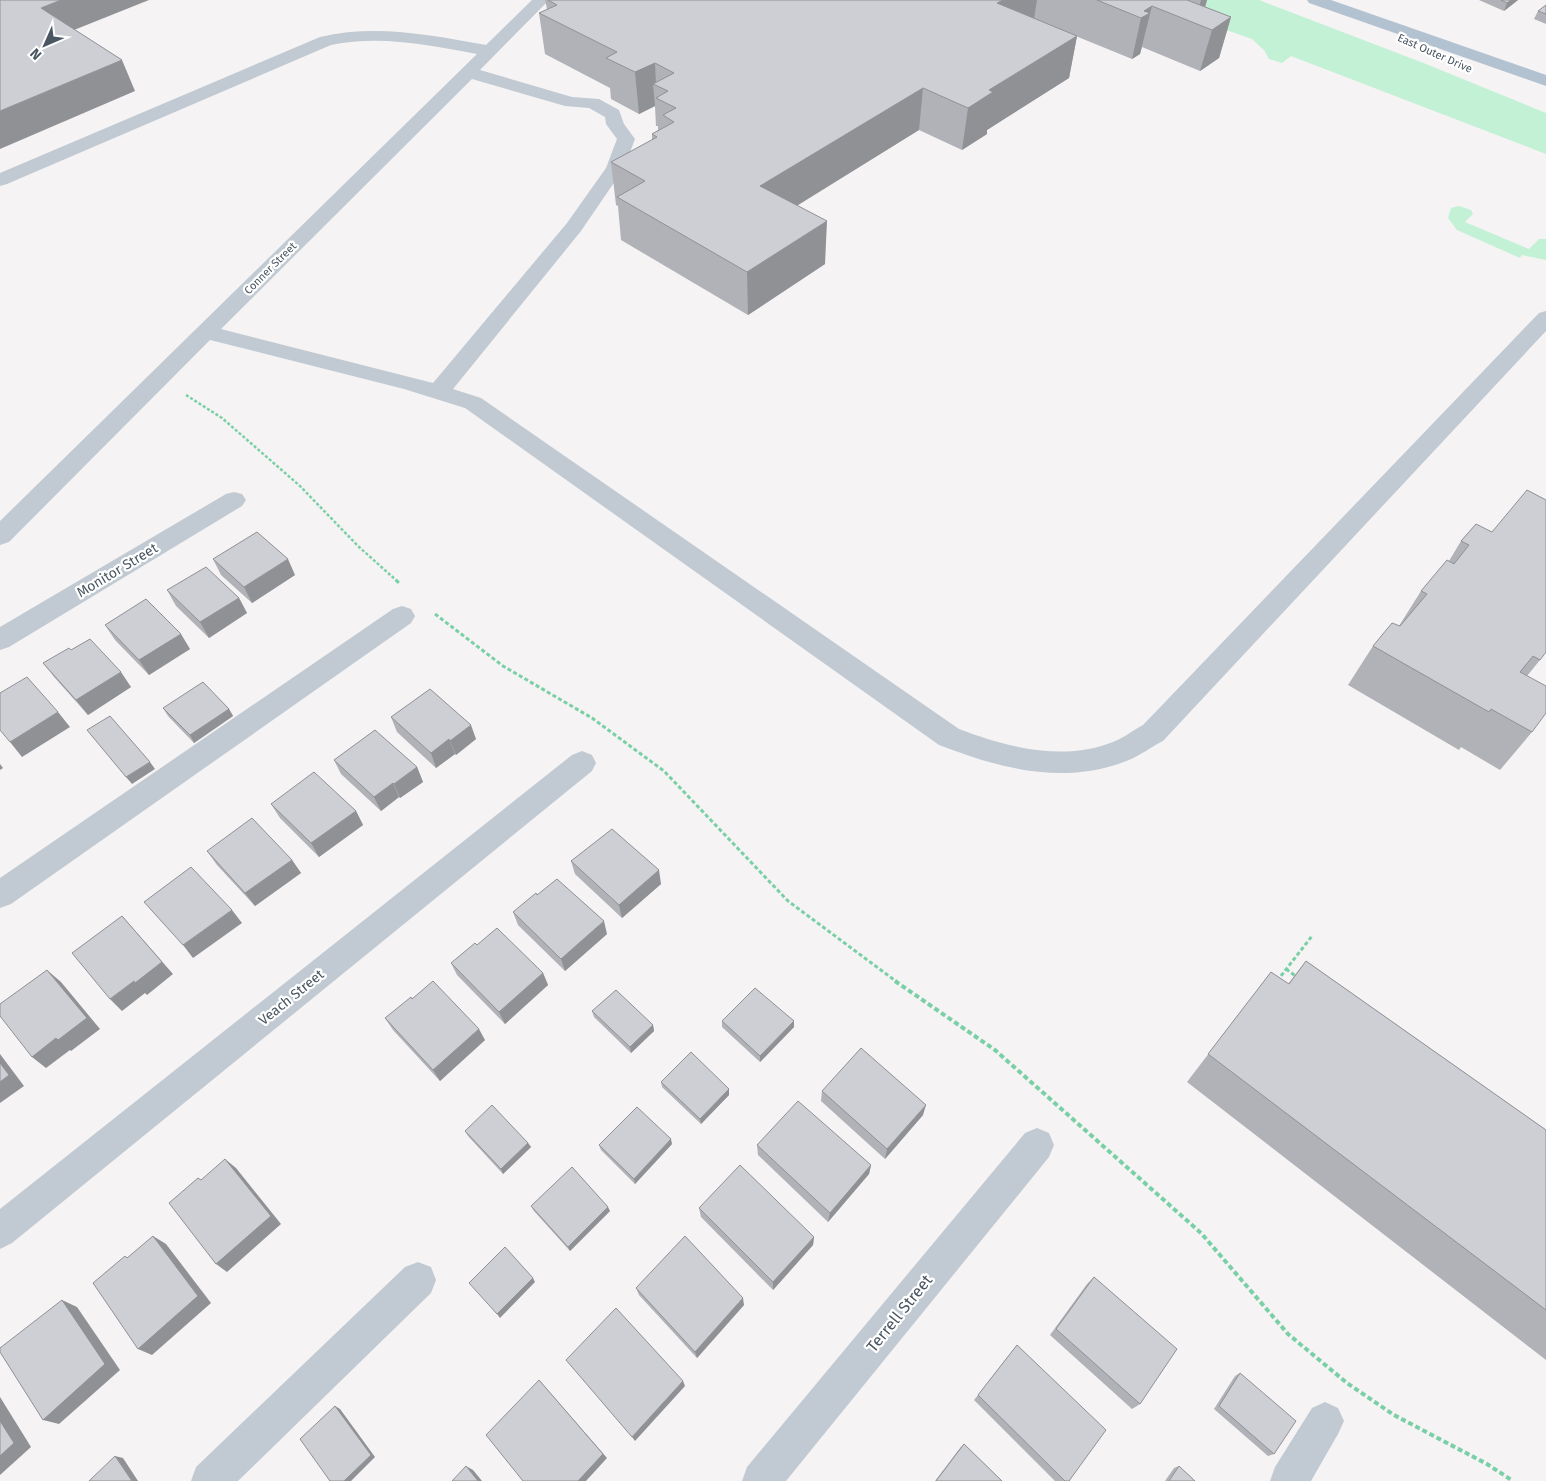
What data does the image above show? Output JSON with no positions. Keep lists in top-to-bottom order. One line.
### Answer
{"streets":{"main road":["East Outer Drive"],"street":["Conner Street","Monitor Street","Veach Street","Terrell Street"]},"north":"bottom left"}
